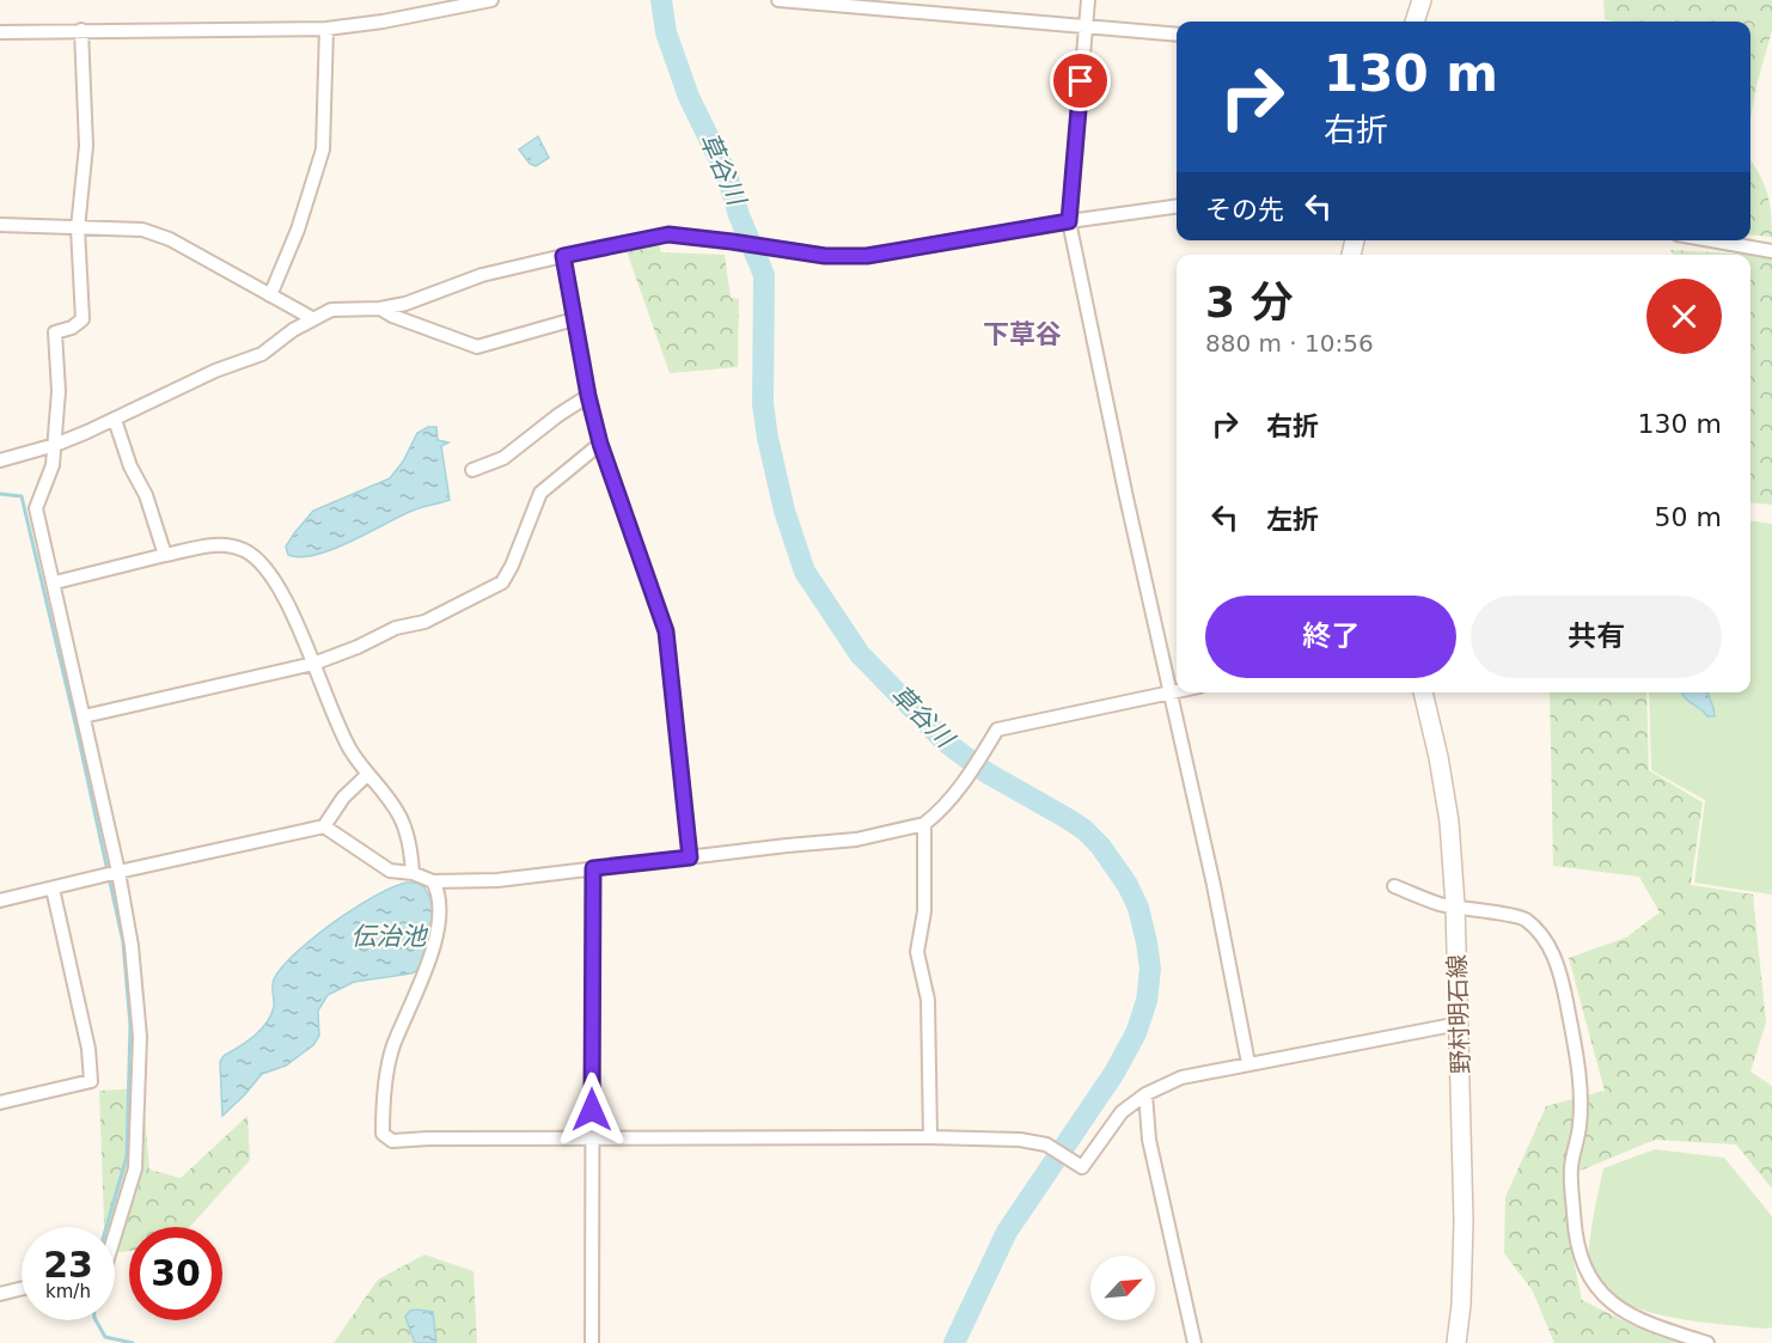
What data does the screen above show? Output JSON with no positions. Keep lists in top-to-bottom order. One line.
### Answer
{"streets":{"main road":["野村明石線"]},"districts":["下草谷"],"water":["草谷川","伝治池"],"north":"top right","page":{"turn":["130 m","右折"],"then":"その先","heading":["3 分","880 m · 10:56"],"list":[{"name":"右折","value":"130 m"},{"name":"左折","value":"50 m"}],"buttons":["終了","共有"],"speed":"23 km/h","limit":"30"}}
